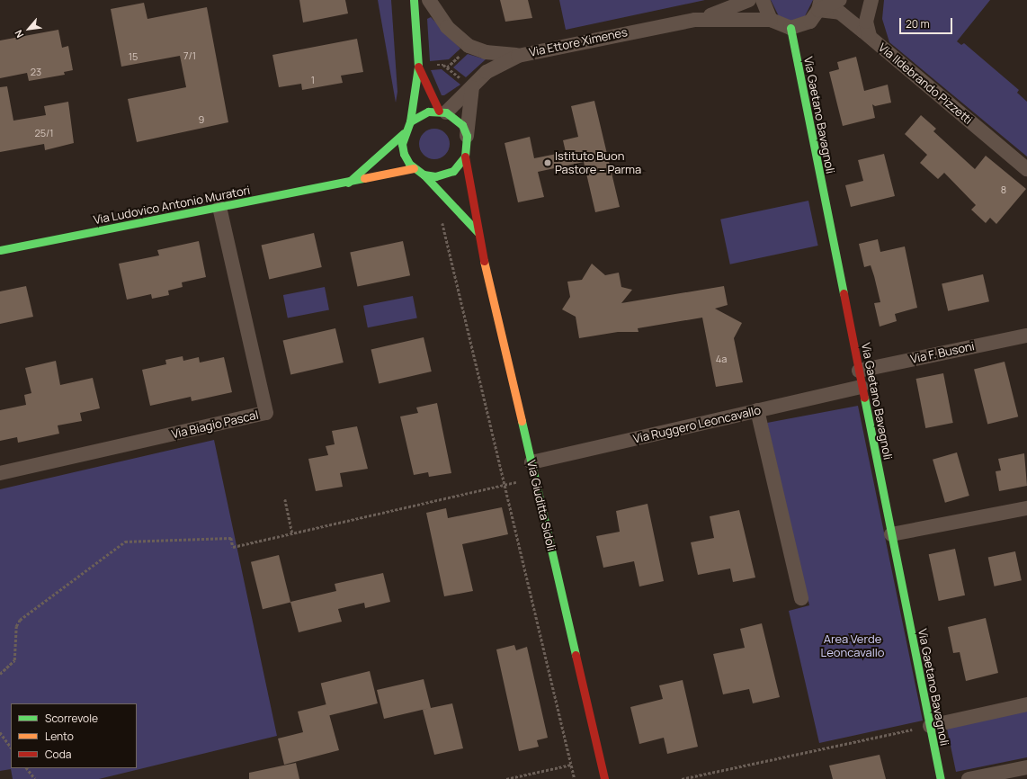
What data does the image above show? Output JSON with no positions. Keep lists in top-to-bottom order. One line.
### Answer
{"streets":{"street":["Via Ettore Ximenes","Via Ildebrando Pizzetti","Via Gaetano Bavagnoli","Via Ludovico Antonio Muratori","Via F. Busoni","Via Biagio Pascal","Via Ruggero Leoncavallo","Via Giuditta Sidoli"]},"crossings":[["Via Ettore Ximenes","Via Gaetano Bavagnoli"],["Via Ettore Ximenes","Via Ludovico Antonio Muratori"],["Via Ettore Ximenes","Via Giuditta Sidoli"],["Via Gaetano Bavagnoli","Via F. Busoni"],["Via Gaetano Bavagnoli","Via Ruggero Leoncavallo"],["Via Ludovico Antonio Muratori","Via Biagio Pascal"],["Via Ludovico Antonio Muratori","Via Giuditta Sidoli"],["Via Ruggero Leoncavallo","Via Giuditta Sidoli"]],"parks":["Area Verde Leoncavallo"],"places":["Istituto Buon Pastore – Parma"],"house_numbers":["7/1","15","23","1","9","25/1","8","4a"],"legend":["Scorrevole","Lento","Coda"],"scale_bar":"20 m","north":"bottom left"}
